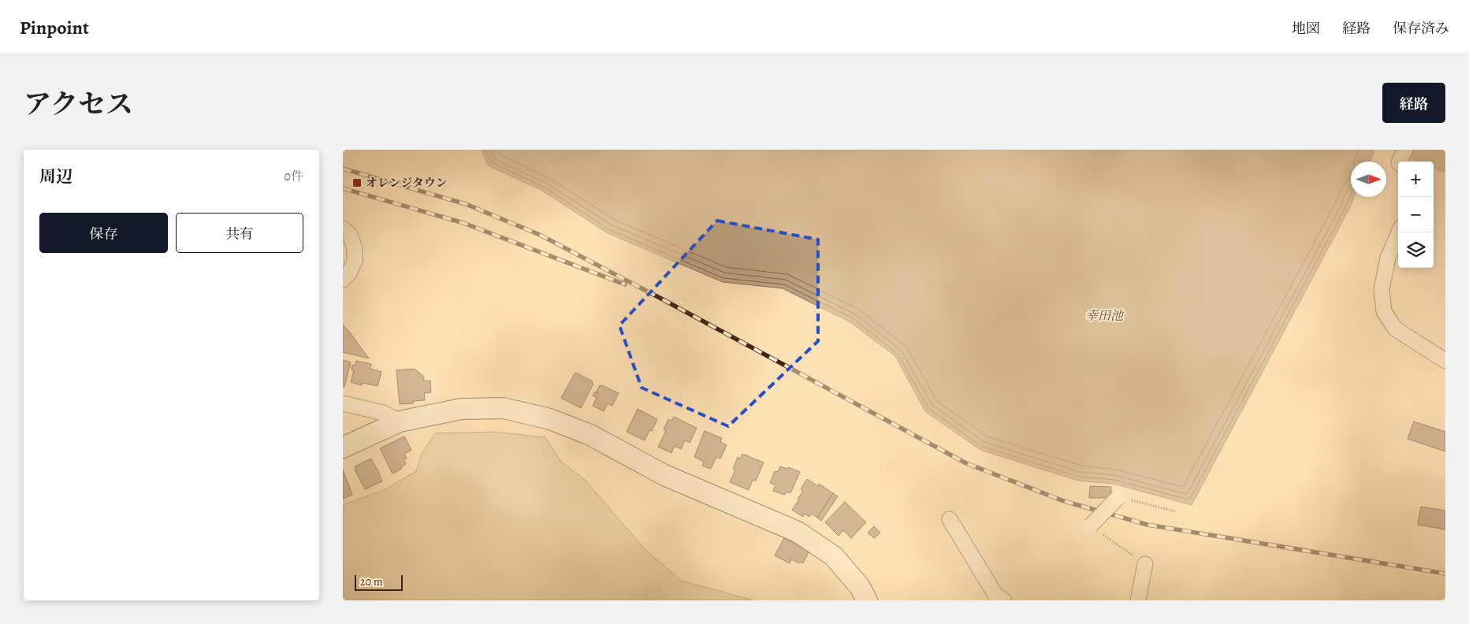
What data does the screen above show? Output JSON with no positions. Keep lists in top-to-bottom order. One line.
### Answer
{"water":["幸田池"],"places":{"transit":["オレンジタウン"]},"scale_bar":"20 m","north":"right","page":{"header":"Pinpoint","nav":["地図","経路","保存済み"],"title":"アクセス","buttons":["経路",["保存","共有"]],"heading":["周辺","0件"],"map_buttons":["+","−"],"scale":"20 m"}}
